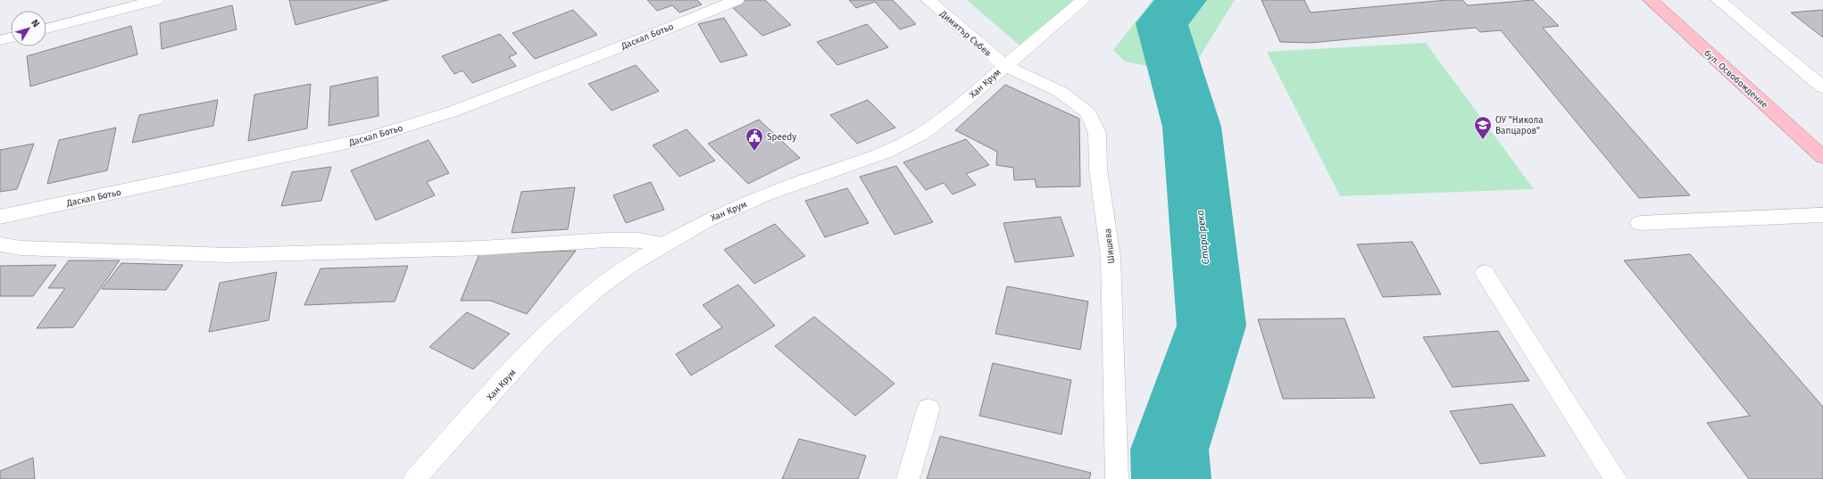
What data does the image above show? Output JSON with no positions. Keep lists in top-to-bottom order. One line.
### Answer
{"streets":{"main road":["бул. Освобождение"],"street":["Димитър Събев","Даскал Ботьо","Хан Крум","Шишева"]},"crossings":[["Димитър Събев","Хан Крум"],["Димитър Събев","Шишева"],["Хан Крум","Шишева"]],"water":["Стара река"],"places":{"school or university":["ОУ \"Никола Вапцаров\""],"public building":["Speedy"]},"north":"top right"}
